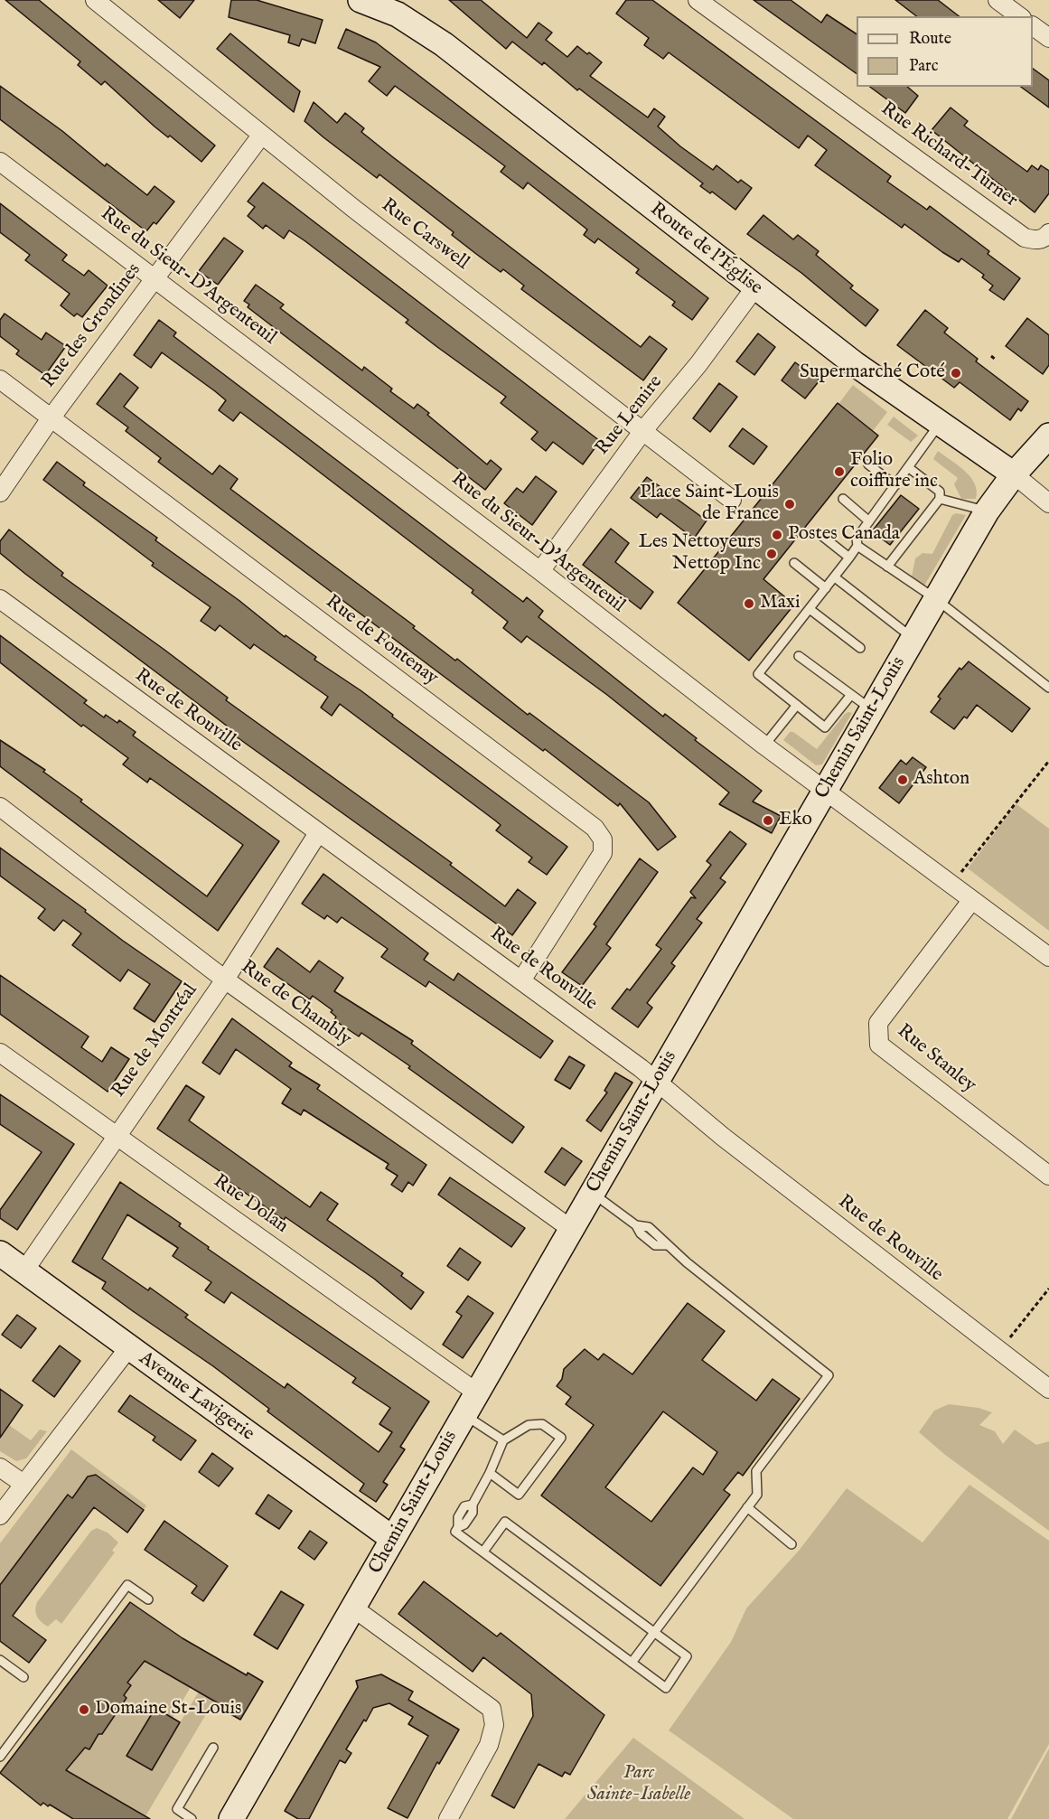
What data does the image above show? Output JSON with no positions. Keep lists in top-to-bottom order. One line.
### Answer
{"streets":{"street":["Rue Richard-Turner","Rue Carswell","Route de l'Église","Rue du Sieur-D'Argenteuil","Rue des Grondines","Rue Lemire","Rue de Fontenay","Rue de Rouville","Chemin Saint-Louis","Rue de Chambly","Rue de Montréal","Rue Stanley","Rue Dolan","Avenue Lavigerie"]},"crossings":[["Rue Carswell","Rue des Grondines"],["Rue Carswell","Rue Lemire"],["Route de l'Église","Rue Lemire"],["Route de l'Église","Chemin Saint-Louis"],["Rue du Sieur-D'Argenteuil","Rue des Grondines"],["Rue du Sieur-D'Argenteuil","Rue Lemire"],["Rue du Sieur-D'Argenteuil","Chemin Saint-Louis"],["Rue du Sieur-D'Argenteuil","Rue Stanley"],["Rue des Grondines","Rue de Fontenay"],["Rue de Fontenay","Rue de Rouville"],["Rue de Rouville","Chemin Saint-Louis"],["Rue de Rouville","Rue de Montréal"],["Chemin Saint-Louis","Rue de Chambly"],["Chemin Saint-Louis","Rue Dolan"],["Chemin Saint-Louis","Avenue Lavigerie"],["Rue de Chambly","Rue de Montréal"],["Rue de Montréal","Rue Dolan"],["Rue de Montréal","Avenue Lavigerie"]],"parks":["Parc Sainte-Isabelle"],"places":["Supermarché Coté","Folio coiffure inc","Place Saint-Louis de France","Postes Canada","Les Nettoyeurs Nettop Inc","Maxi","Ashton","Eko","Domaine St-Louis"],"legend":["Route","Parc"]}
